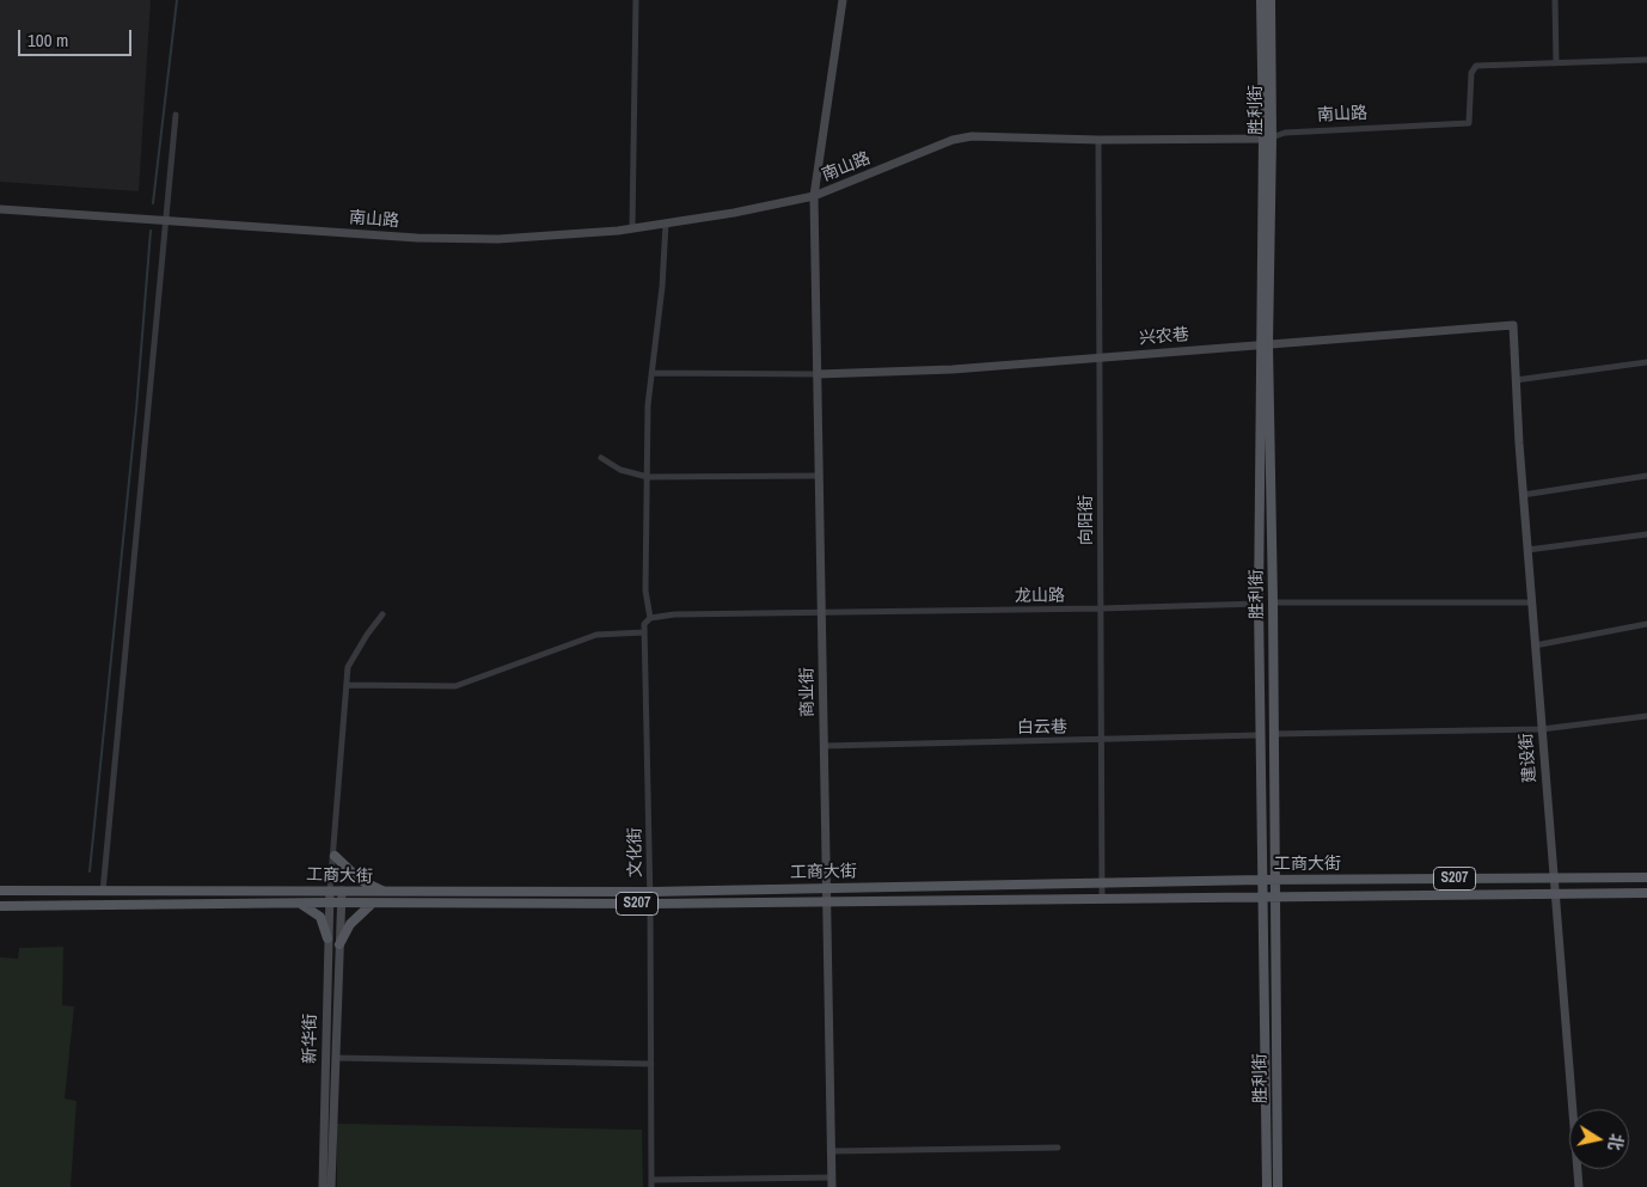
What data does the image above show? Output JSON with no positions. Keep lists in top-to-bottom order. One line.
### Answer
{"streets":{"main road":["胜利街","工商大街","S207"],"street":["南山路","兴农巷","向阳街","龙山路","商业街","白云巷","建设街","文化街","新华街"]},"crossings":[["胜利街","南山路"],["胜利街","兴农巷"],["胜利街","龙山路"],["胜利街","白云巷"],["胜利街","工商大街"],["南山路","向阳街"],["南山路","商业街"],["兴农巷","向阳街"],["兴农巷","商业街"],["兴农巷","建设街"],["向阳街","龙山路"],["向阳街","白云巷"],["向阳街","工商大街"],["龙山路","商业街"],["龙山路","文化街"],["商业街","白云巷"],["商业街","工商大街"],["建设街","工商大街"],["文化街","工商大街"],["工商大街","新华街"]],"scale_bar":"100 m","north":"right"}
